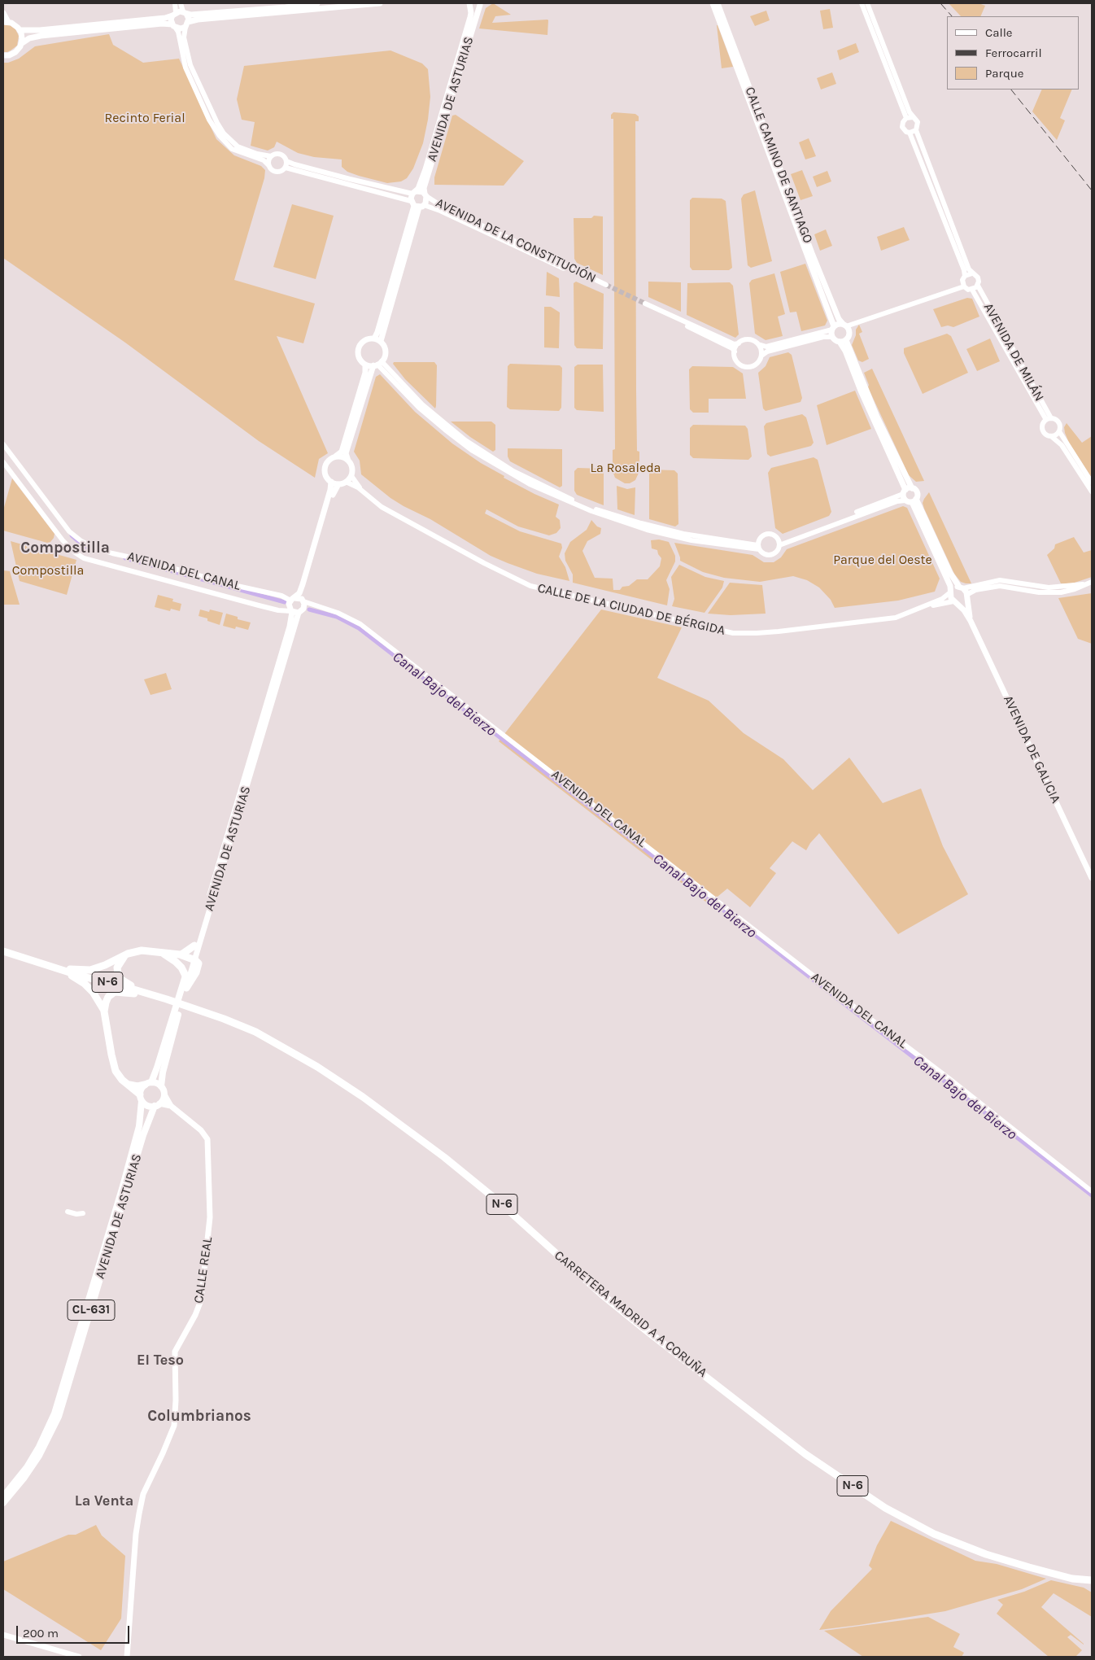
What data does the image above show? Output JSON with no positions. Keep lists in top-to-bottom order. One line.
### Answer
{"streets":{"highway":["N-6","CARRETERA MADRID A A CORUÑA"],"main road":["AVENIDA DE ASTURIAS","CALLE CAMINO DE SANTIAGO","AVENIDA DE GALICIA","CALLE REAL","CL-631"],"street":["AVENIDA DE LA CONSTITUCIÓN","AVENIDA DE MILÁN","AVENIDA DEL CANAL","CALLE DE LA CIUDAD DE BÉRGIDA"]},"crossings":[["AVENIDA DE ASTURIAS","AVENIDA DE LA CONSTITUCIÓN"],["AVENIDA DE ASTURIAS","CL-631"],["CALLE DE LA CIUDAD DE BÉRGIDA","AVENIDA DE GALICIA"]],"districts":["Compostilla","El Teso","Columbrianos","La Venta"],"water":["Canal Bajo del Bierzo"],"parks":["Recinto Ferial","La Rosaleda","Parque del Oeste","Compostilla"],"legend":["Calle","Ferrocarril","Parque"],"scale_bar":"200 m"}
